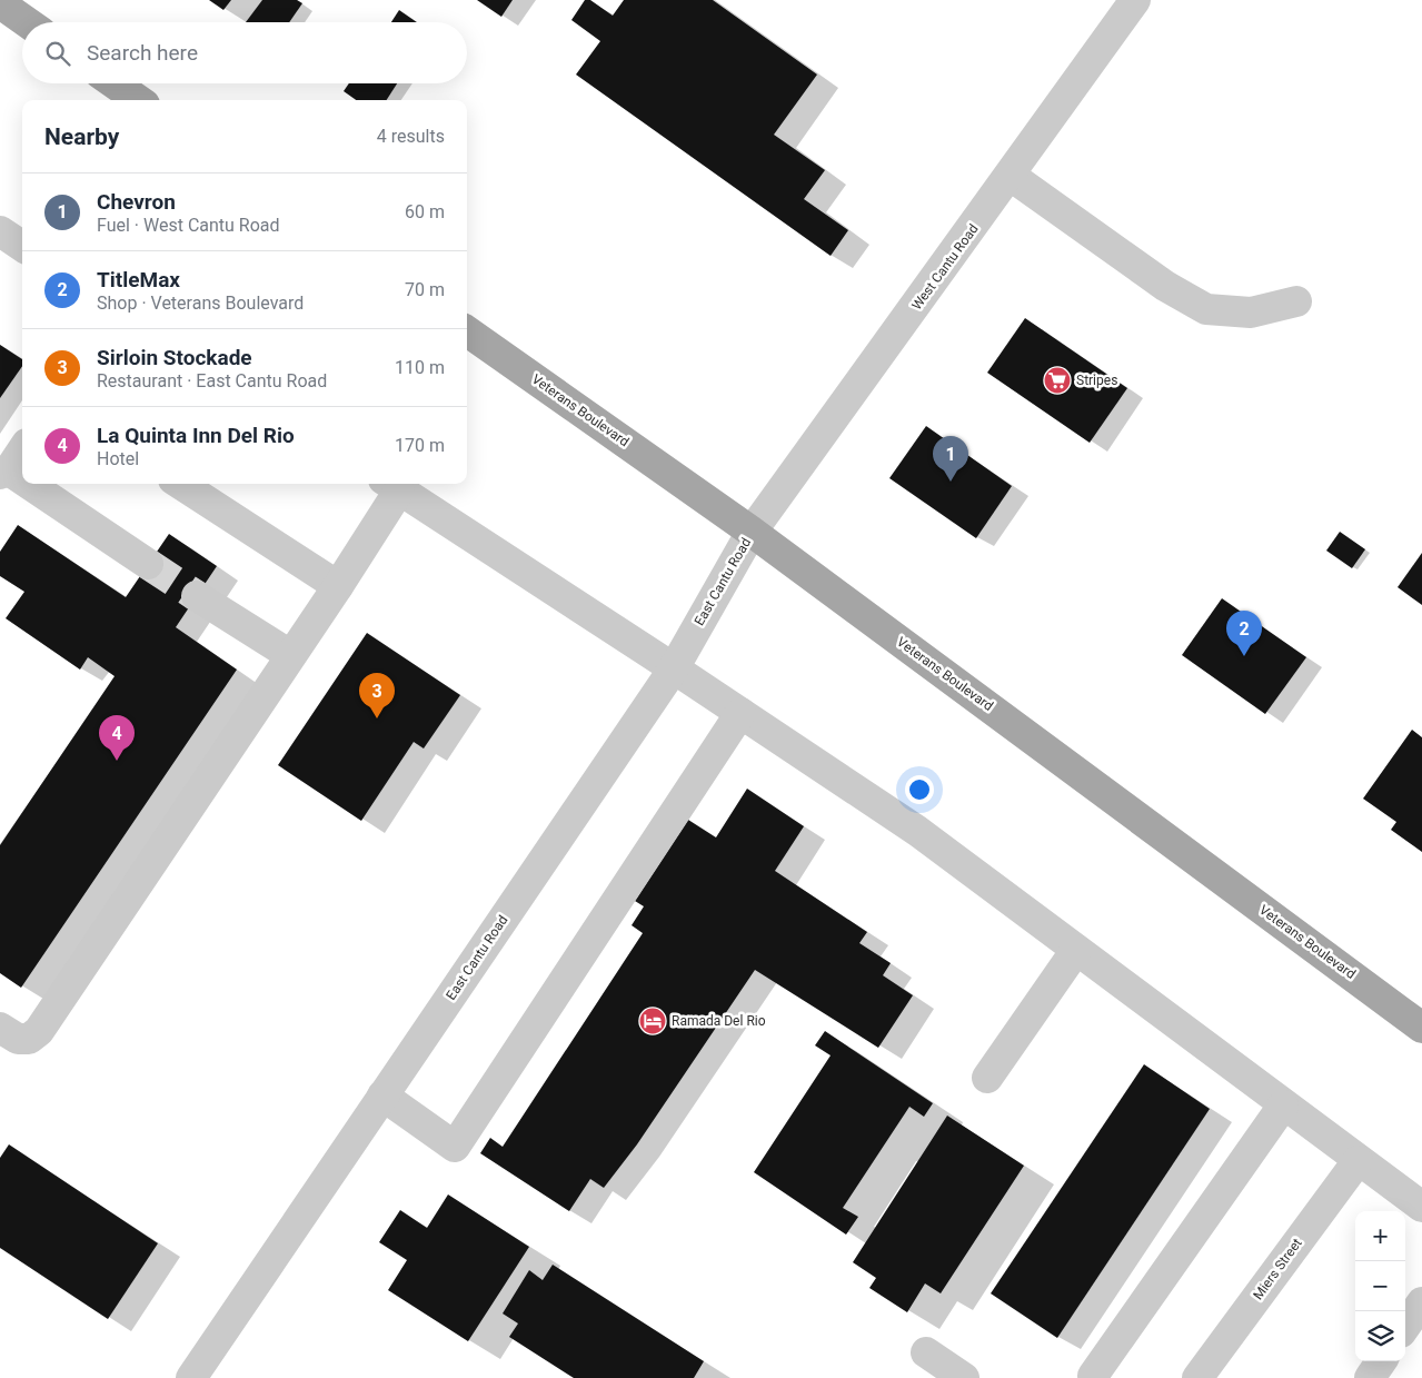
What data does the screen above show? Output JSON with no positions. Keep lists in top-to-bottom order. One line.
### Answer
{"streets":{"main road":["Veterans Boulevard"],"street":["West Cantu Road","East Cantu Road","Miers Street"]},"crossings":[["West Cantu Road","Veterans Boulevard"],["West Cantu Road","East Cantu Road"],["Veterans Boulevard","East Cantu Road"]],"places":{"supermarket":["Stripes"],"hotel":["Ramada Del Rio"]},"page":{"search":"Search here","heading":["Nearby","4 results"],"list":[{"mark":"1","name":"Chevron","note":"Fuel · West Cantu Road","value":"60 m"},{"mark":"2","name":"TitleMax","note":"Shop · Veterans Boulevard","value":"70 m"},{"mark":"3","name":"Sirloin Stockade","note":"Restaurant · East Cantu Road","value":"110 m"},{"mark":"4","name":"La Quinta Inn Del Rio","note":"Hotel","value":"170 m"}],"pins":["1","2","3","4"],"map_buttons":["+","−"]}}
